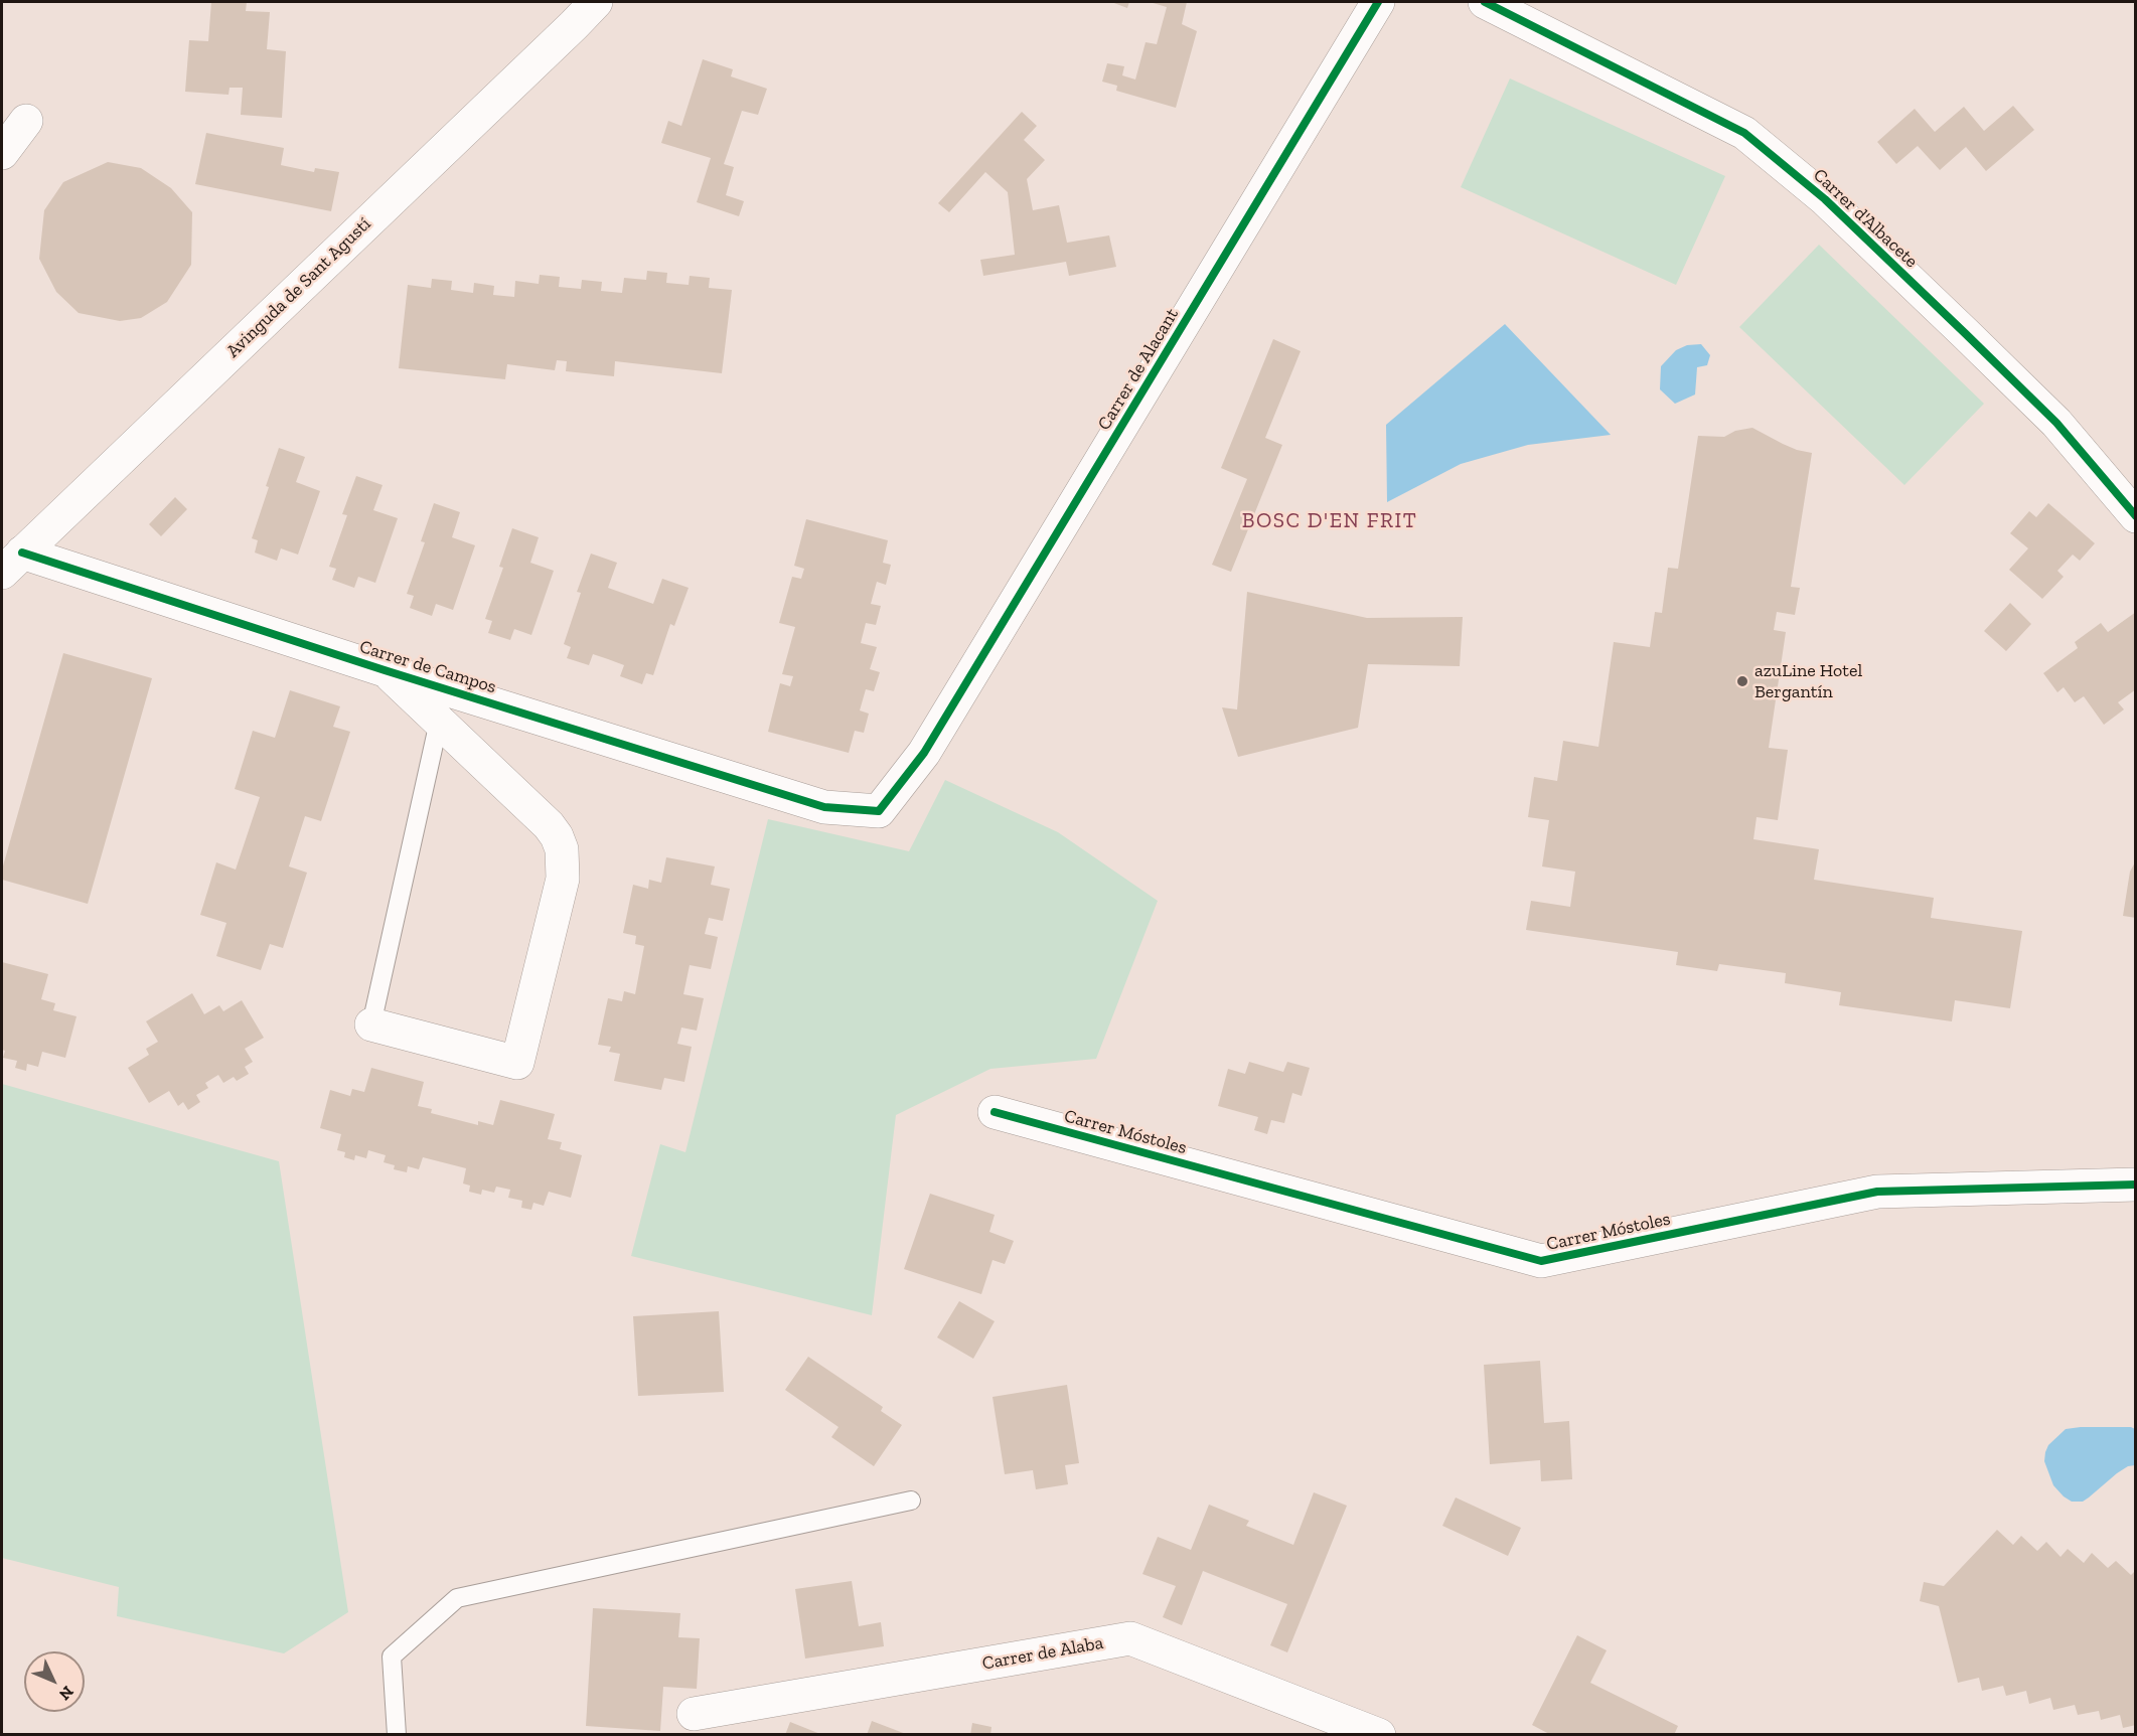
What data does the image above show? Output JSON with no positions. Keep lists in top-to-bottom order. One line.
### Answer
{"streets":{"street":["Carrer d'Albacete","Avinguda de Sant Agustí","Carrer de Alacant","Carrer de Campos","Carrer Móstoles","Carrer de Alaba"]},"crossings":[["Avinguda de Sant Agustí","Carrer de Campos"],["Carrer de Alacant","Carrer de Campos"]],"districts":["BOSC D'EN FRIT"],"places":["azuLine Hotel Bergantín"],"north":"bottom right"}
